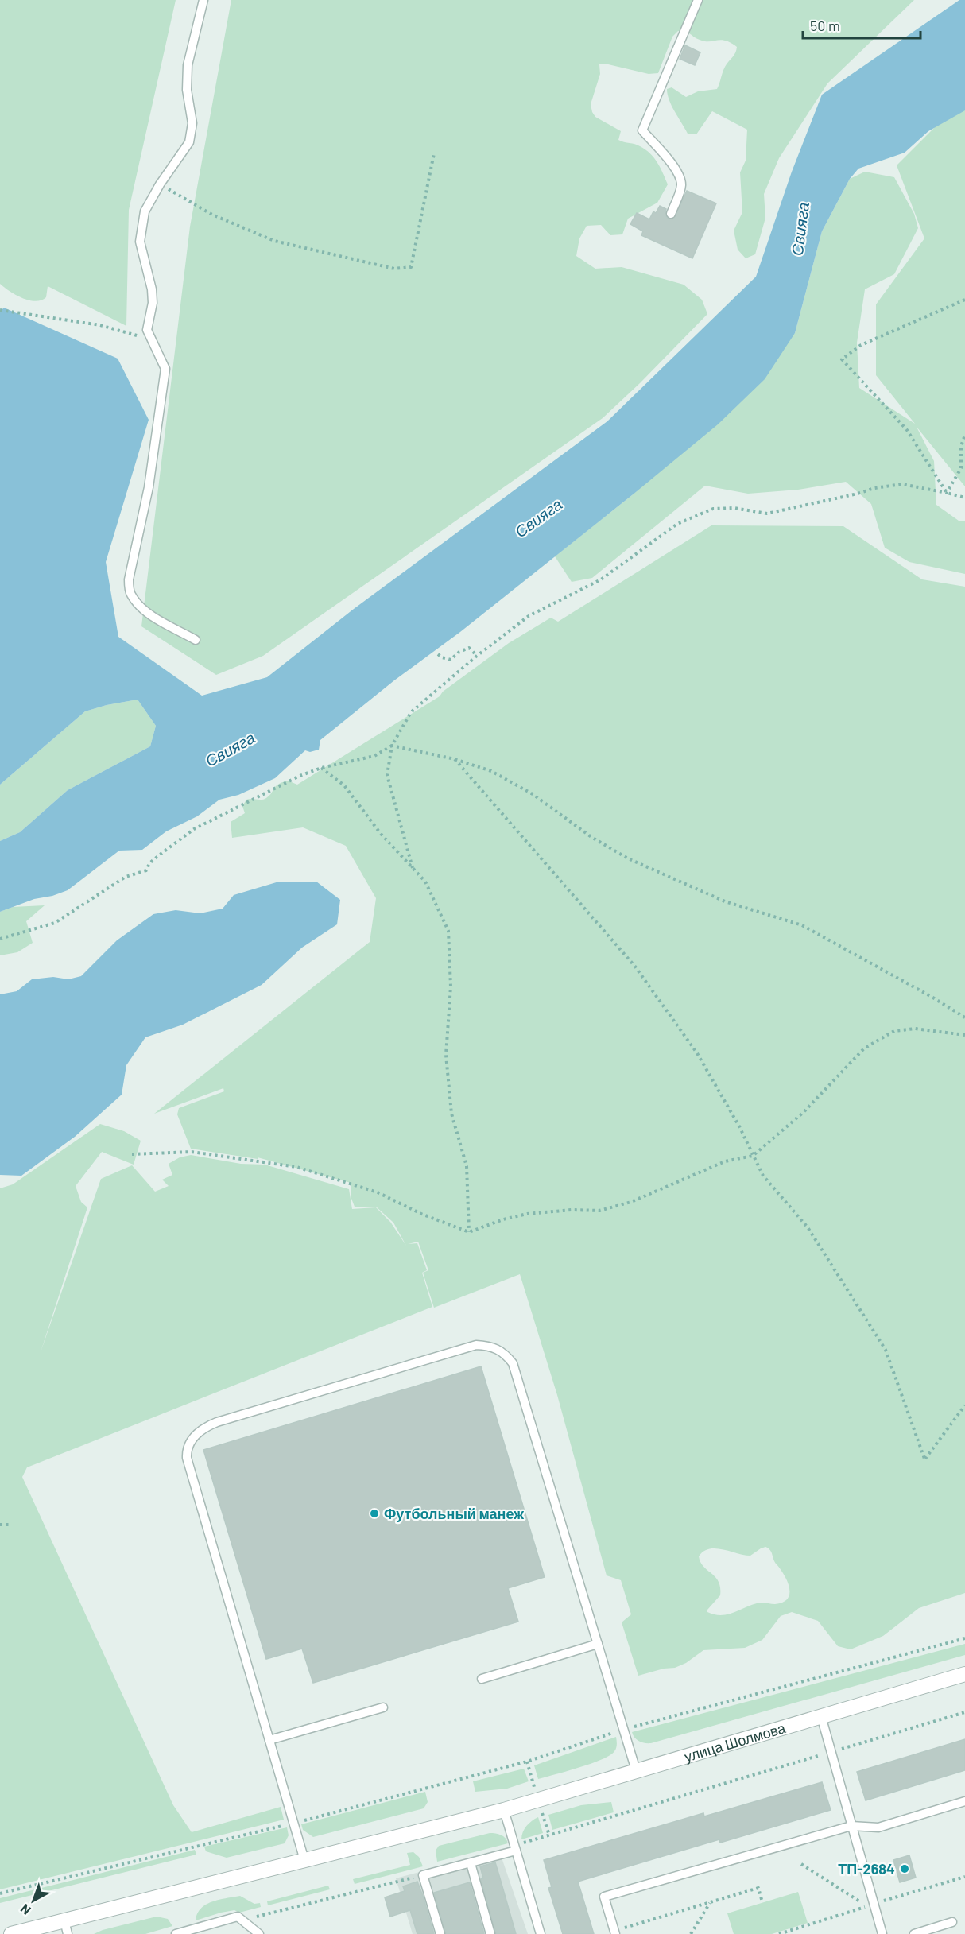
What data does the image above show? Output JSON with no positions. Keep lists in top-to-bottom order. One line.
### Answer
{"streets":{"street":["улица Шолмова"]},"water":["Свияга"],"places":["Футбольный манеж","ТП-2684"],"scale_bar":"50 m","north":"bottom left"}
